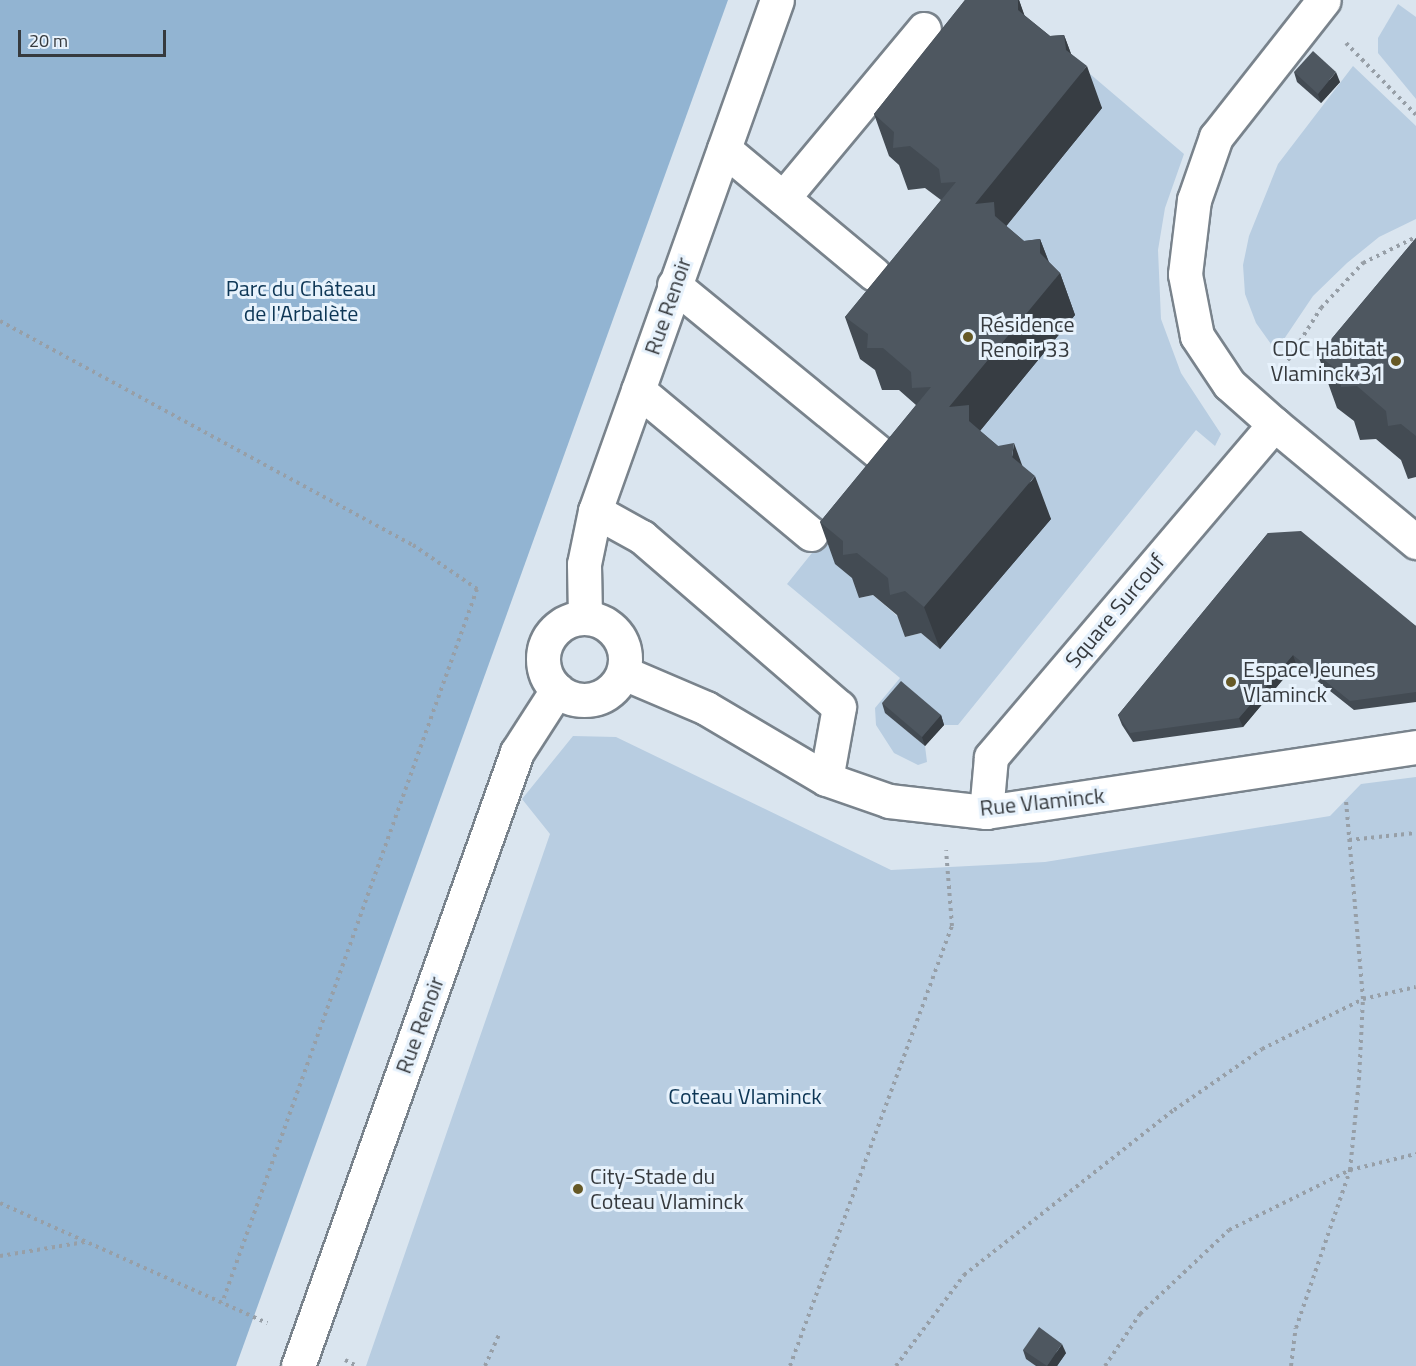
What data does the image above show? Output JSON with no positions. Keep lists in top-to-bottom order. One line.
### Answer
{"streets":{"street":["Rue Renoir","Square Surcouf","Rue Vlaminck"]},"crossings":[["Rue Renoir","Rue Vlaminck"],["Square Surcouf","Rue Vlaminck"]],"parks":["Parc du Château de l'Arbalète","Coteau Vlaminck"],"places":["Résidence Renoir 33","CDC Habitat Vlaminck 31","Espace Jeunes Vlaminck","City-Stade du Coteau Vlaminck"],"scale_bar":"20 m"}
